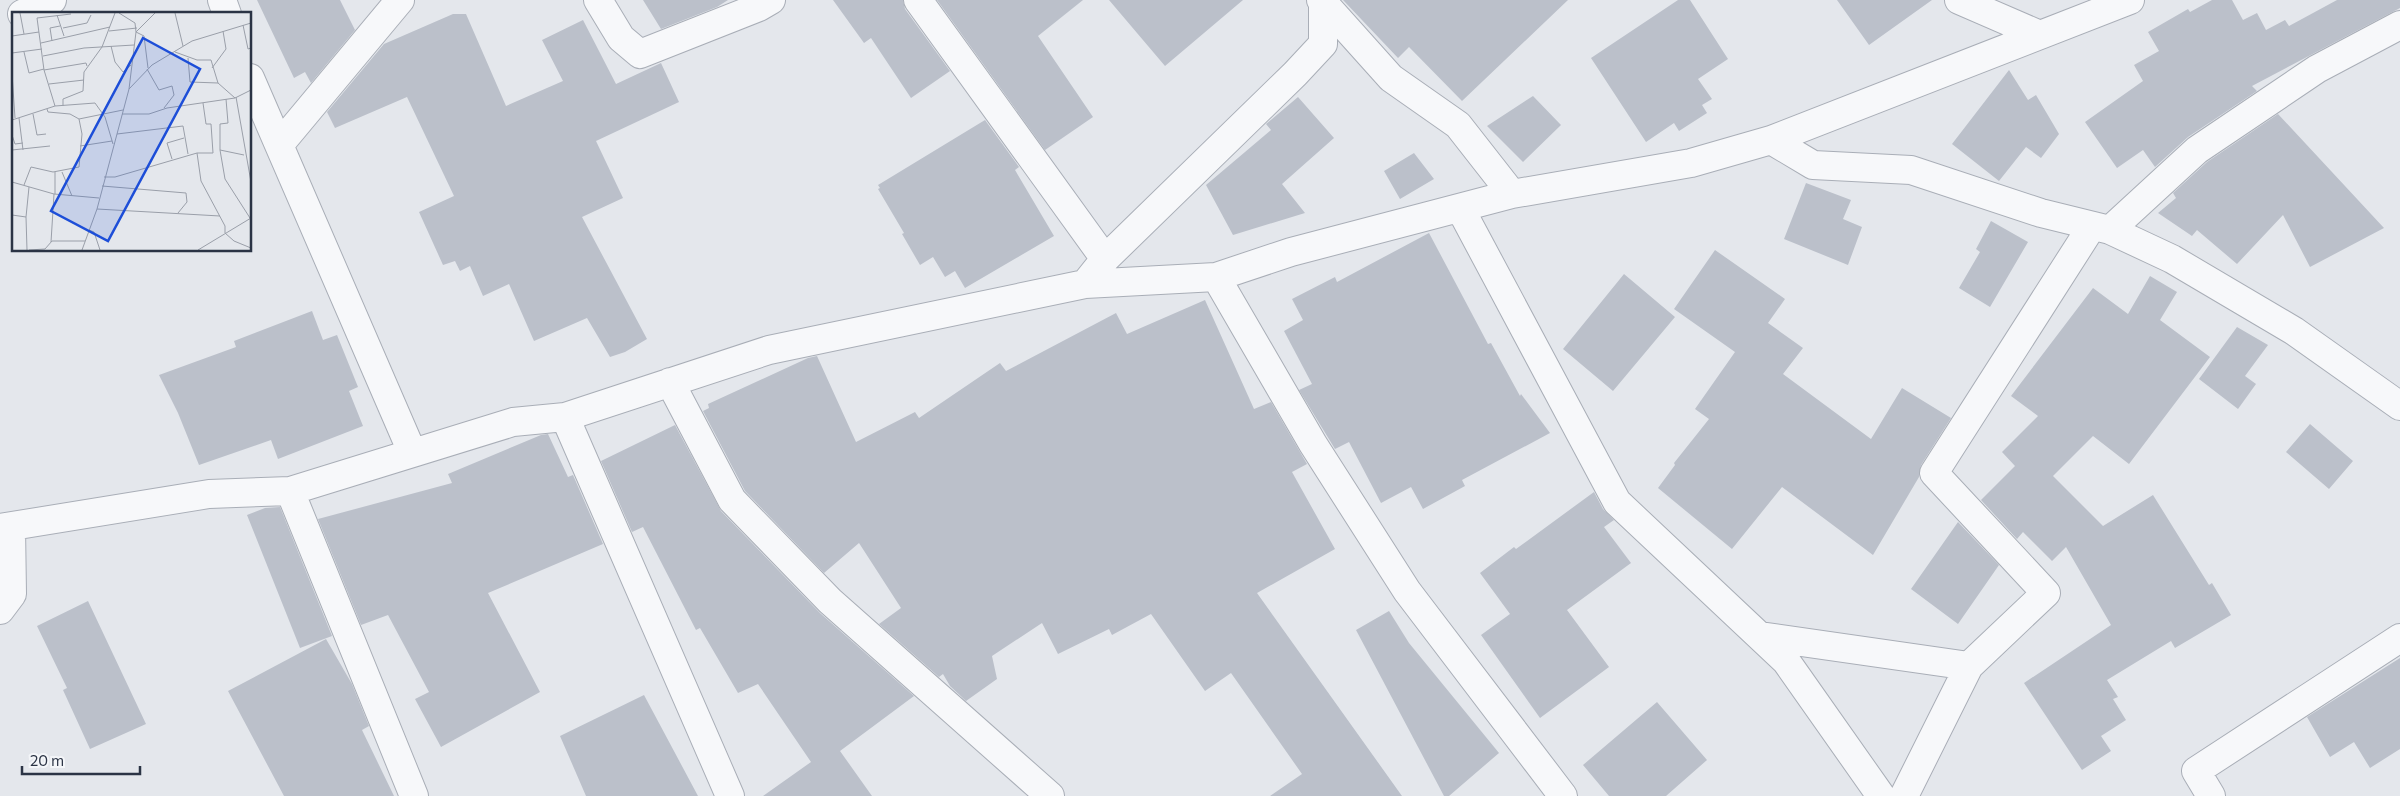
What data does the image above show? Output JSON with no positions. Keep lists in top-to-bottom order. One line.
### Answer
{"scale_bar":"20 m"}
